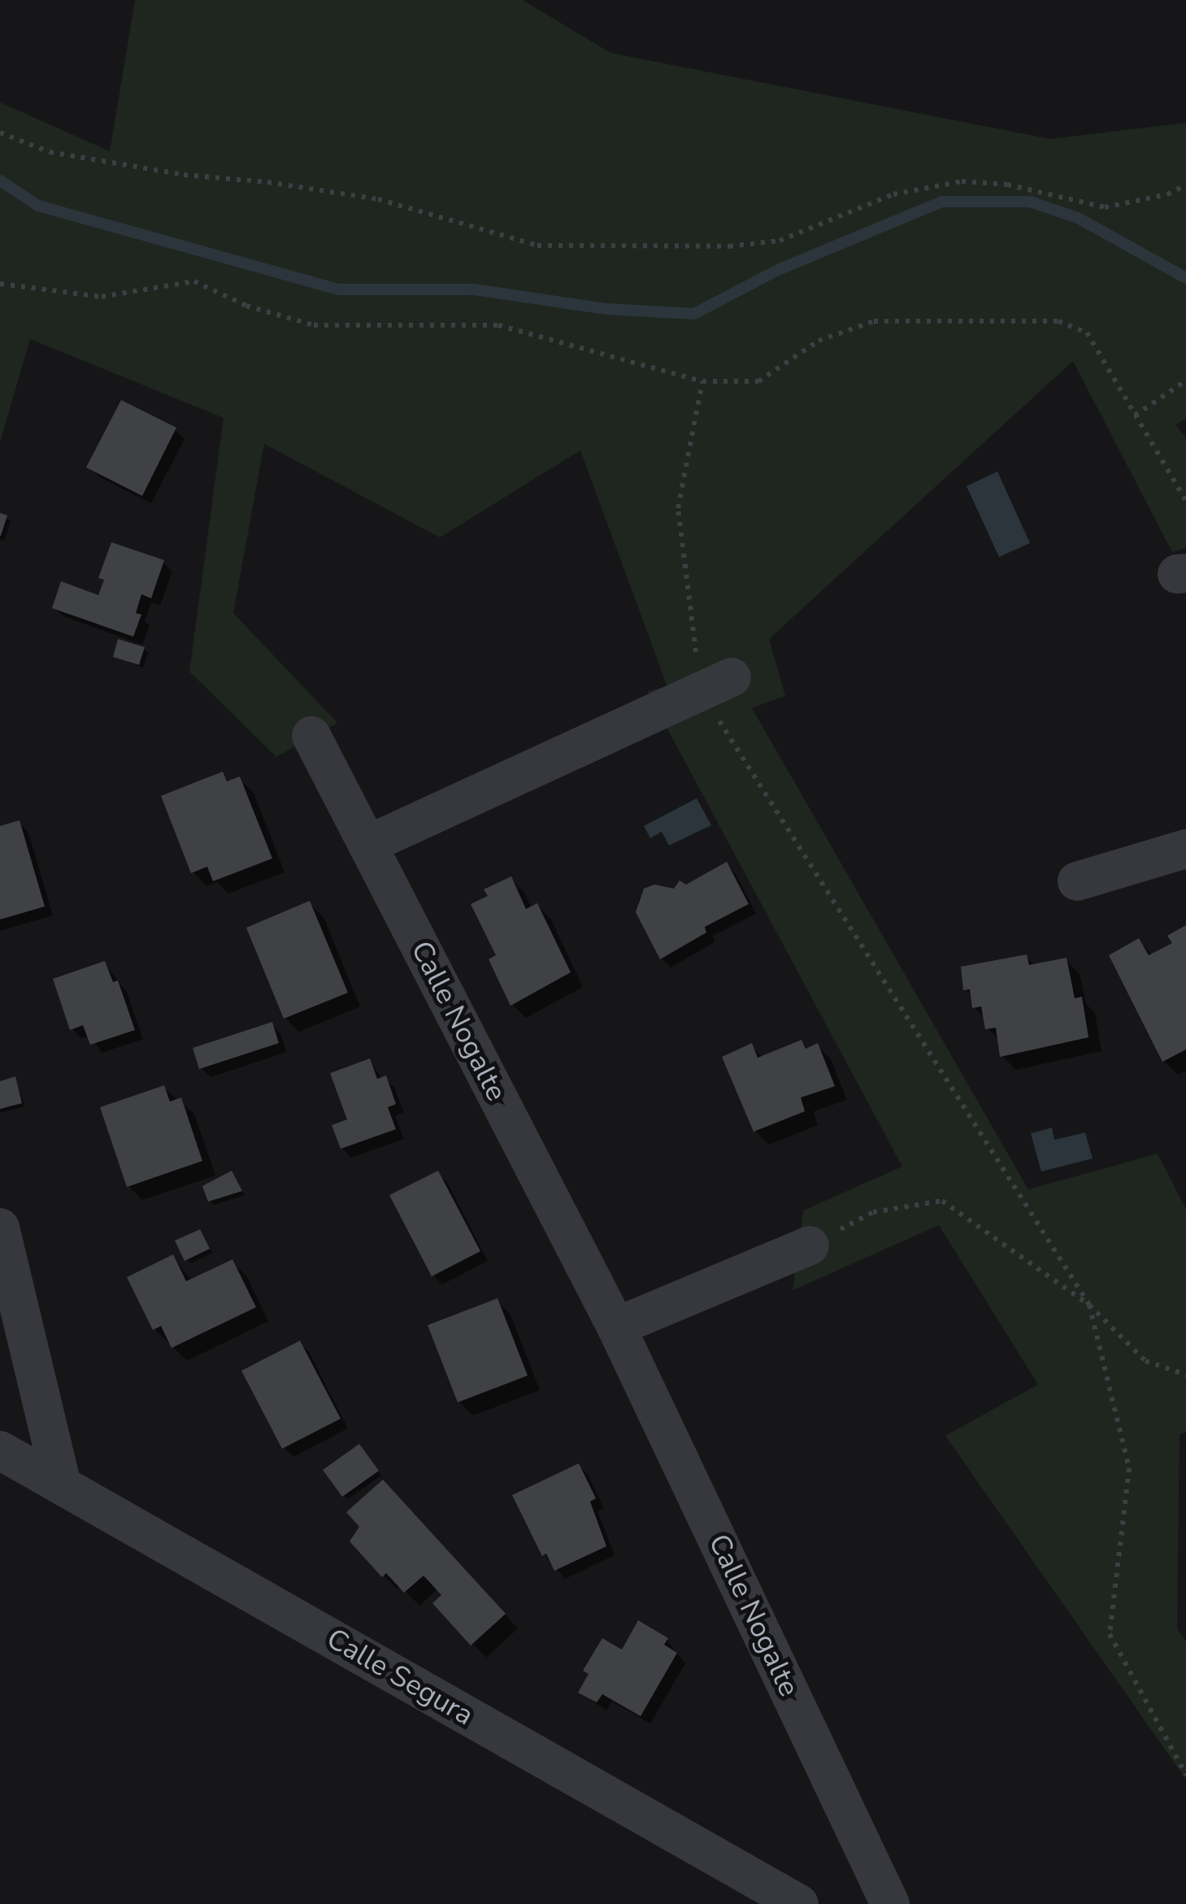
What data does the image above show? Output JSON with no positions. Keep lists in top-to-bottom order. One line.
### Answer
{"streets":{"street":["Calle Nogalte","Calle Segura"]}}
